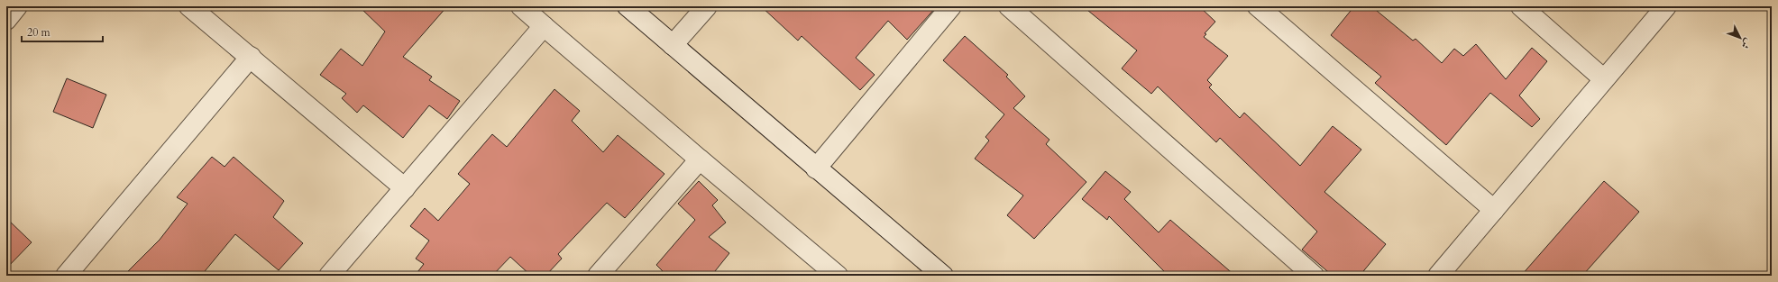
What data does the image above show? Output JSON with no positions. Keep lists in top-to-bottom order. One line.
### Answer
{"scale_bar":"20 m","north":"bottom right"}
